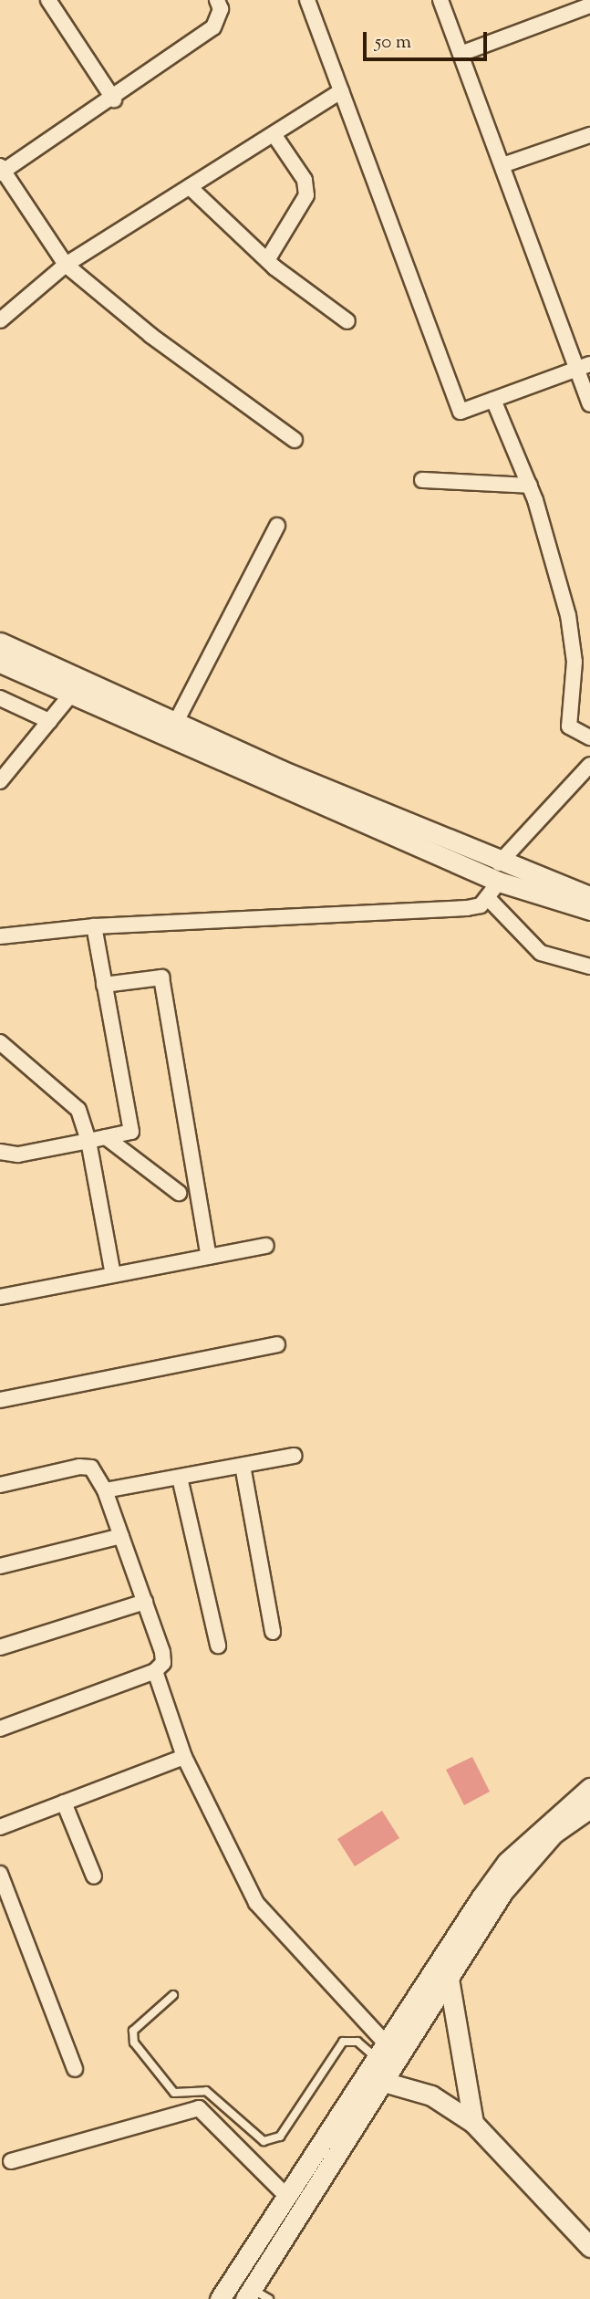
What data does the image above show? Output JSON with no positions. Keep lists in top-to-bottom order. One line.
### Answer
{"scale_bar":"50 m"}
